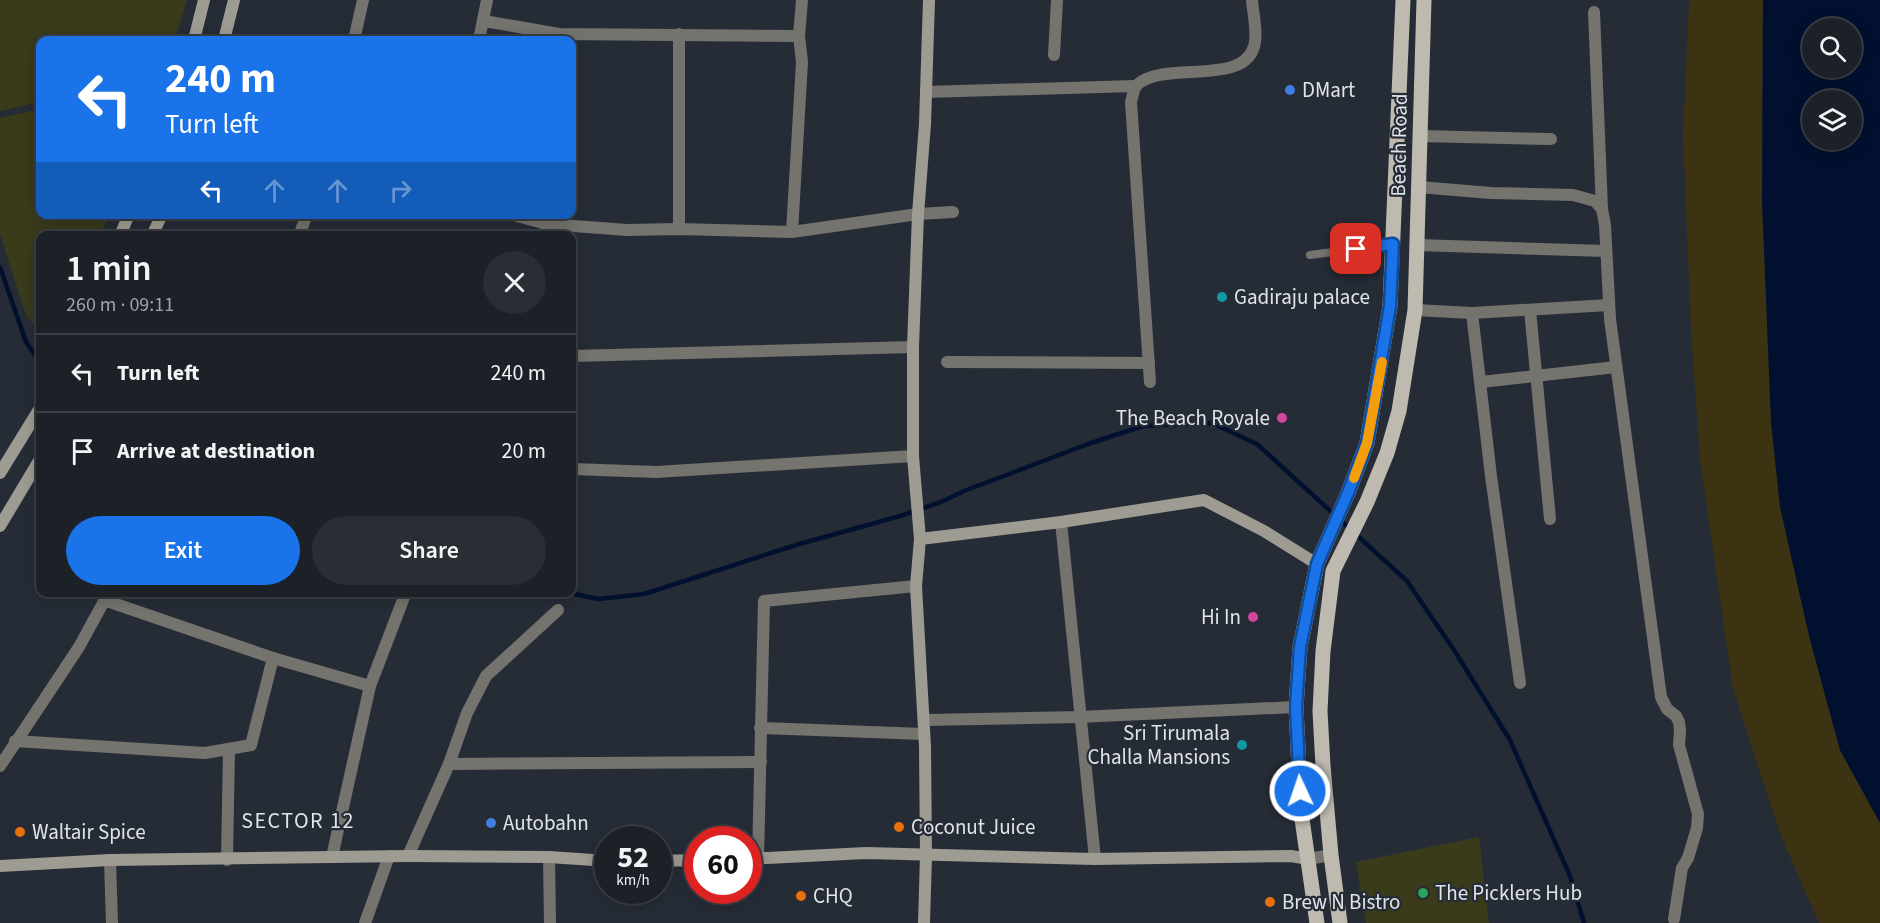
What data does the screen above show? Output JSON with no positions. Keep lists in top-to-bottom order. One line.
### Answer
{"streets":{"main road":["Beach Road"]},"districts":["SECTOR 12"],"places":["DMart","Gadiraju palace","The Beach Royale","Hi In","Sri Tirumala Challa Mansions","Autobahn","Coconut Juice","Waltair Spice","The Picklers Hub","CHQ","Brew N Bistro"],"page":{"turn":["240 m","Turn left"],"heading":["1 min","260 m · 09:11"],"list":[{"name":"Turn left","value":"240 m"},{"name":"Arrive at destination","value":"20 m"}],"buttons":["Exit","Share"],"speed":"52 km/h","limit":"60"}}
